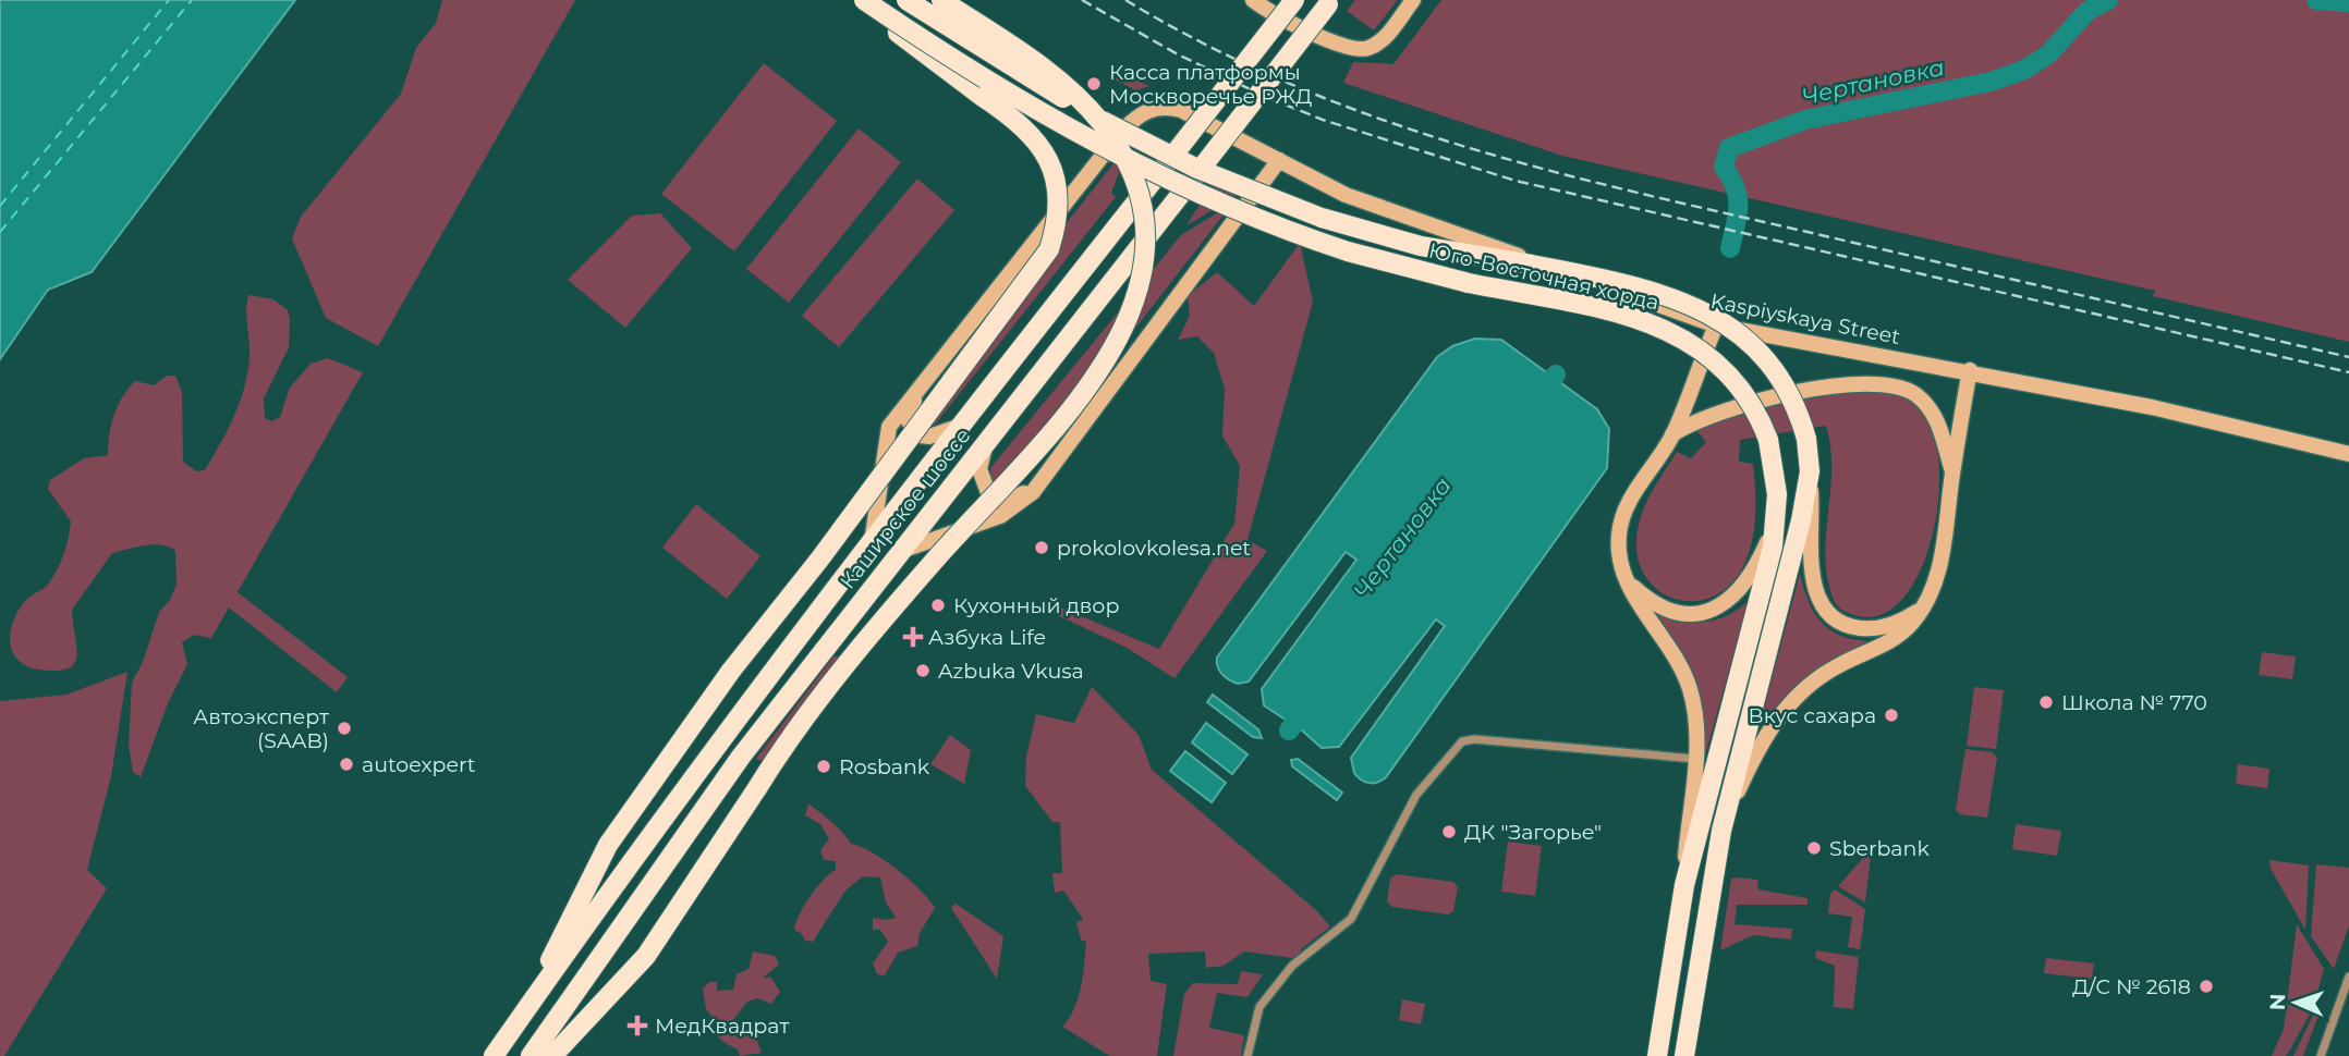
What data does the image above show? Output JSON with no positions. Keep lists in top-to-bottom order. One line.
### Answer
{"streets":{"main road":["Юго-Восточная хорда","Kaspiyskaya Street","Каширское шоссе"]},"crossings":[["Kaspiyskaya Street","Каширское шоссе"]],"water":["Чертановка"],"places":{"other":["Касса платформы Москворечье РЖД","prokolovkolesa.net","Кухонный двор","Azbuka Vkusa","Школа № 770","Вкус сахара","Автоэксперт (SAAB)","autoexpert","Rosbank","ДК \"Загорье\"","Sberbank","Д/C № 2618"],"health":["Азбука Life","МедКвадрат"]},"north":"left"}
